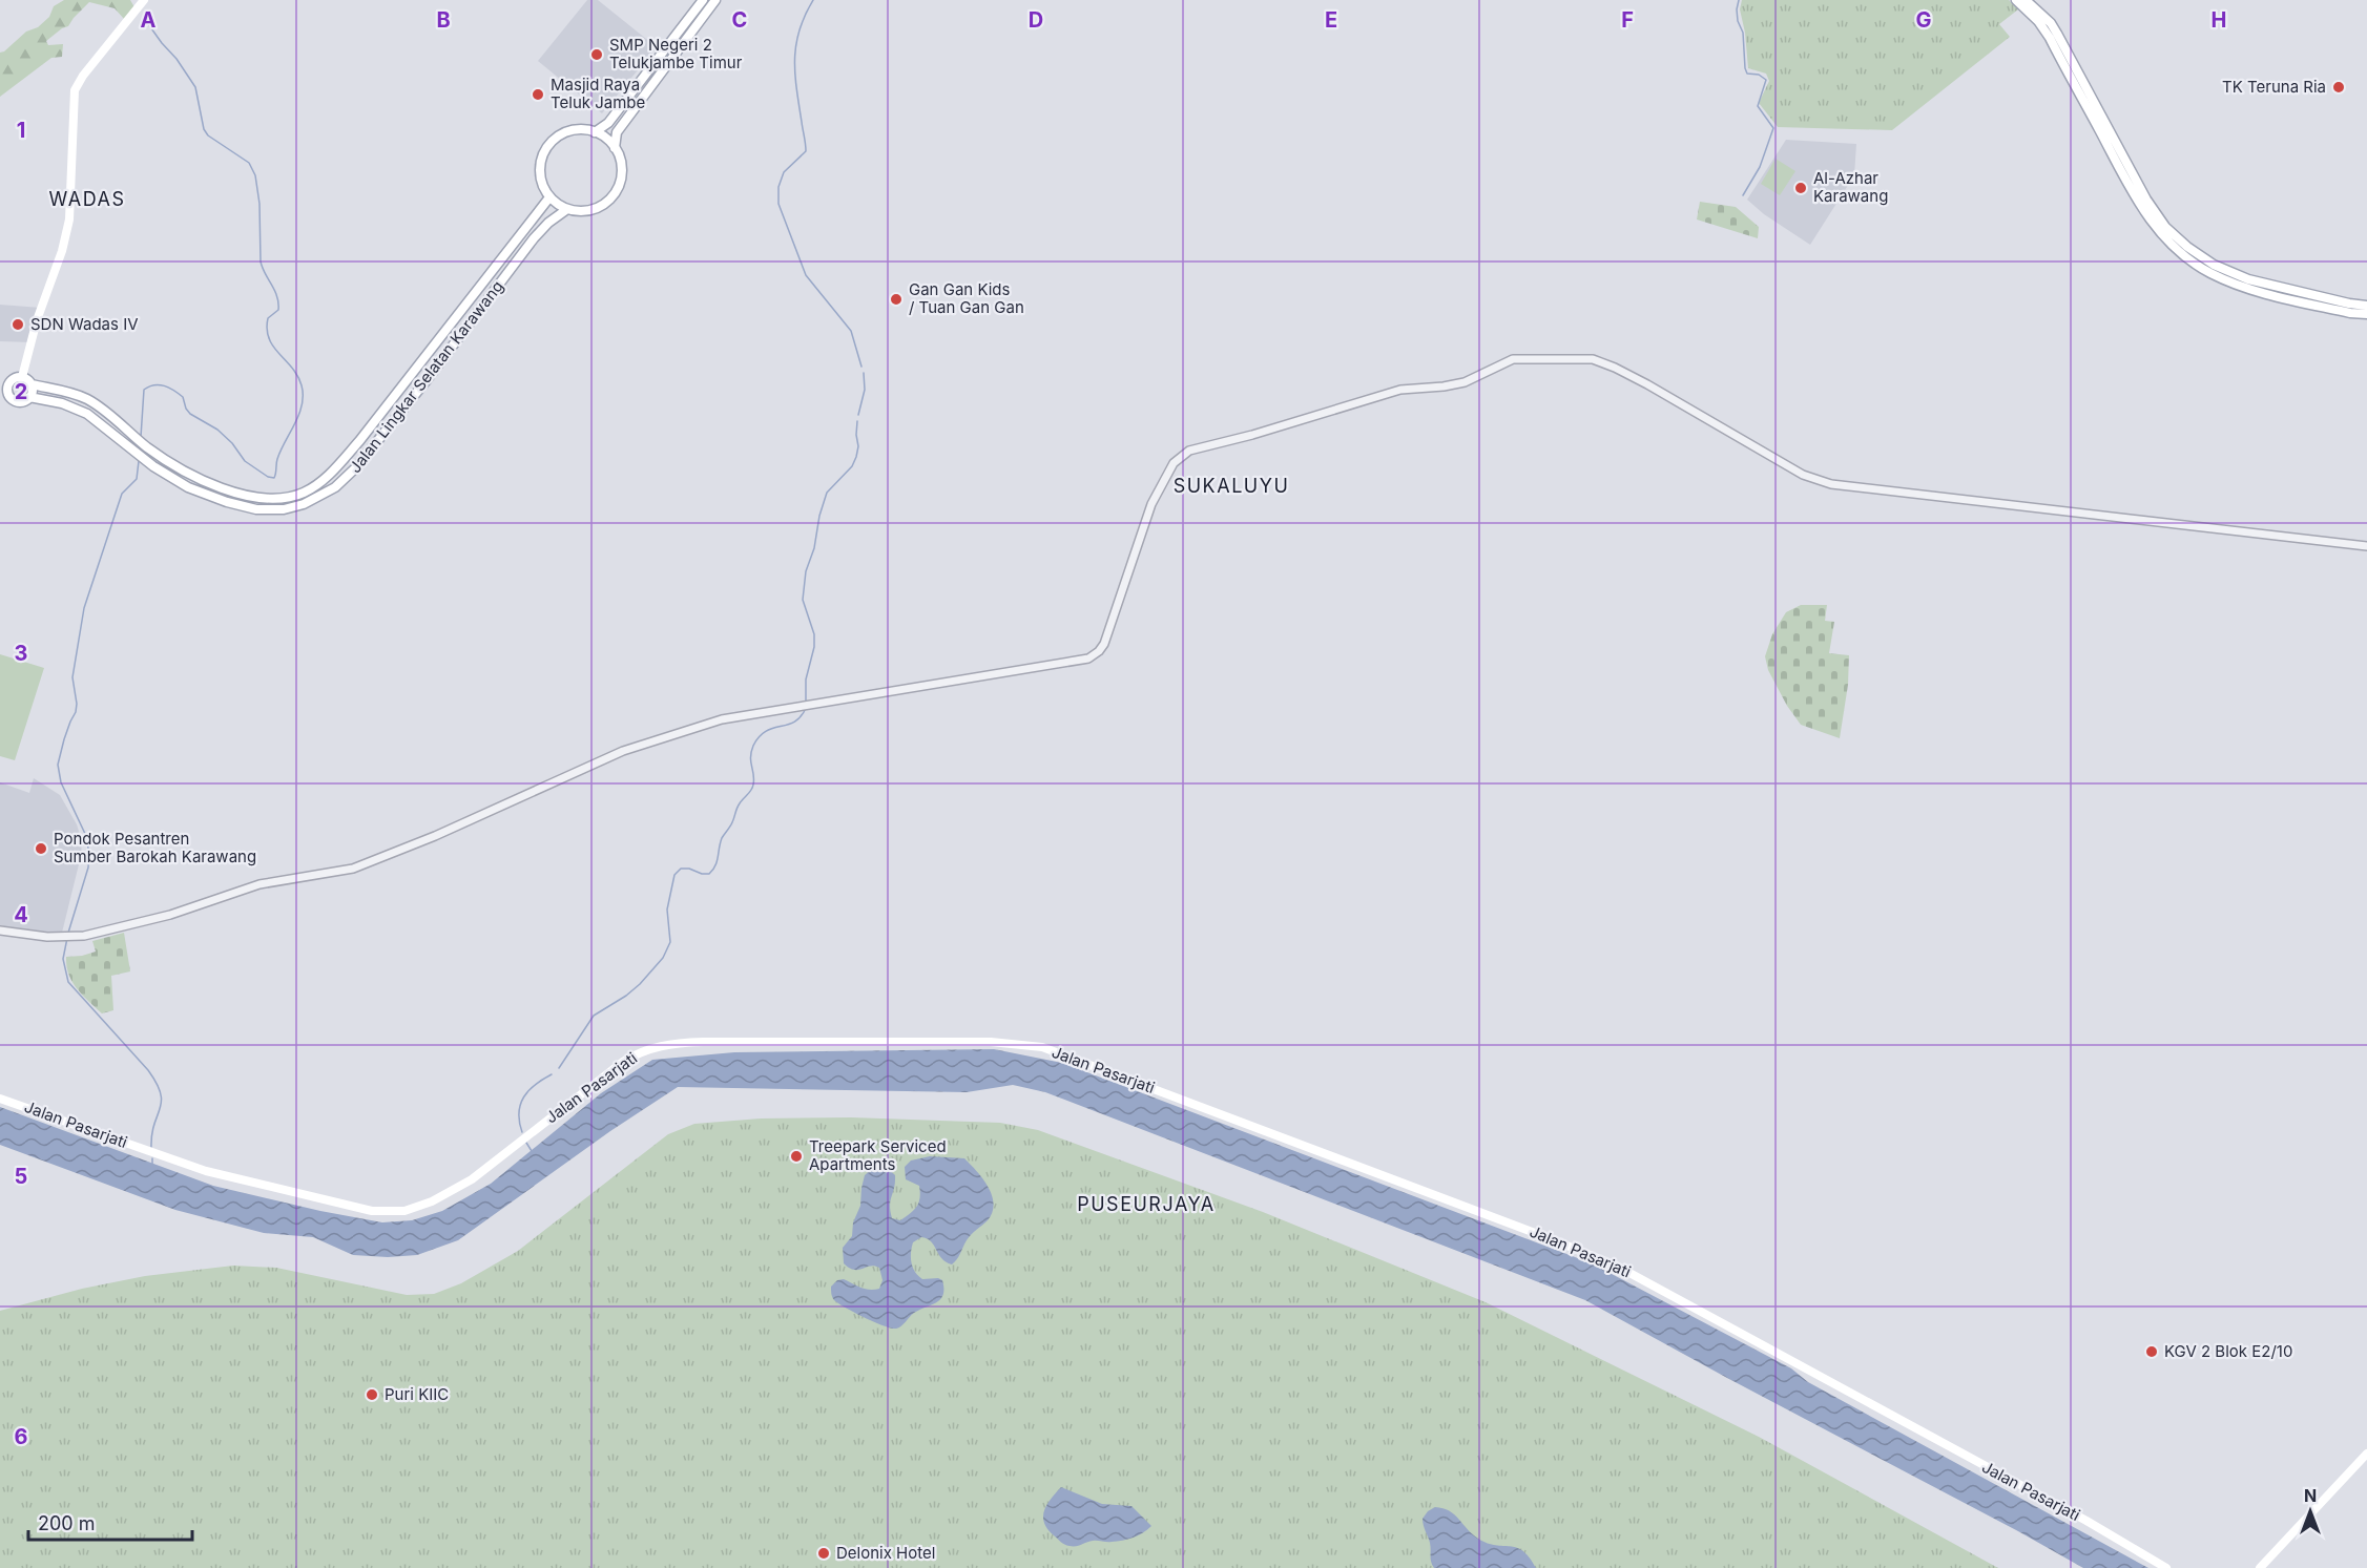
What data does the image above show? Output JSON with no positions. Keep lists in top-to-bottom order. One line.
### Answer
{"streets":{"main road":["Jalan Lingkar Selatan Karawang","Jalan Pasarjati"]},"districts":["WADAS","SUKALUYU","PUSEURJAYA"],"places":["SMP Negeri 2 Telukjambe Timur","TK Teruna Ria","Masjid Raya Teluk Jambe","Al-Azhar Karawang","Gan Gan Kids / Tuan Gan Gan","SDN Wadas IV","Pondok Pesantren Sumber Barokah Karawang","Treepark Serviced Apartments","KGV 2 Blok E2/10","Puri KIIC","Delonix Hotel"],"scale_bar":"200 m","north":"top","grid":{"columns":["A","B","C","D","E","F","G","H"],"rows":["1","2","3","4","5","6"]}}
